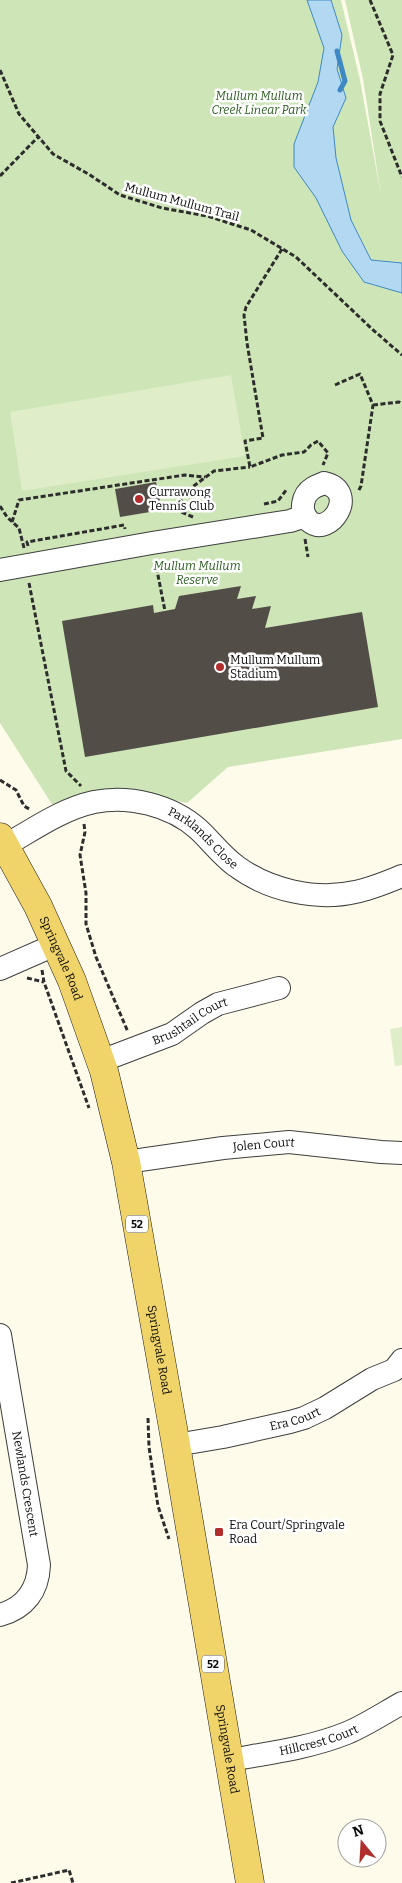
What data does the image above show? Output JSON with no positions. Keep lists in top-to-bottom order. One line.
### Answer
{"streets":{"main road":["Springvale Road","52"],"street":["Parklands Close","Brushtail Court","Jolen Court","Era Court","Newlands Crescent","Hillcrest Court"],"path":["Mullum Mullum Trail"]},"crossings":[["Parklands Close","Springvale Road"],["Springvale Road","Brushtail Court"],["Springvale Road","Jolen Court"],["Springvale Road","Era Court"],["Springvale Road","Hillcrest Court"]],"parks":["Mullum Mullum Creek Linear Park","Mullum Mullum Reserve"],"places":{"other":["Currawong Tennis Club","Mullum Mullum Stadium"],"transit":["Era Court/Springvale Road"]},"north":"top"}
